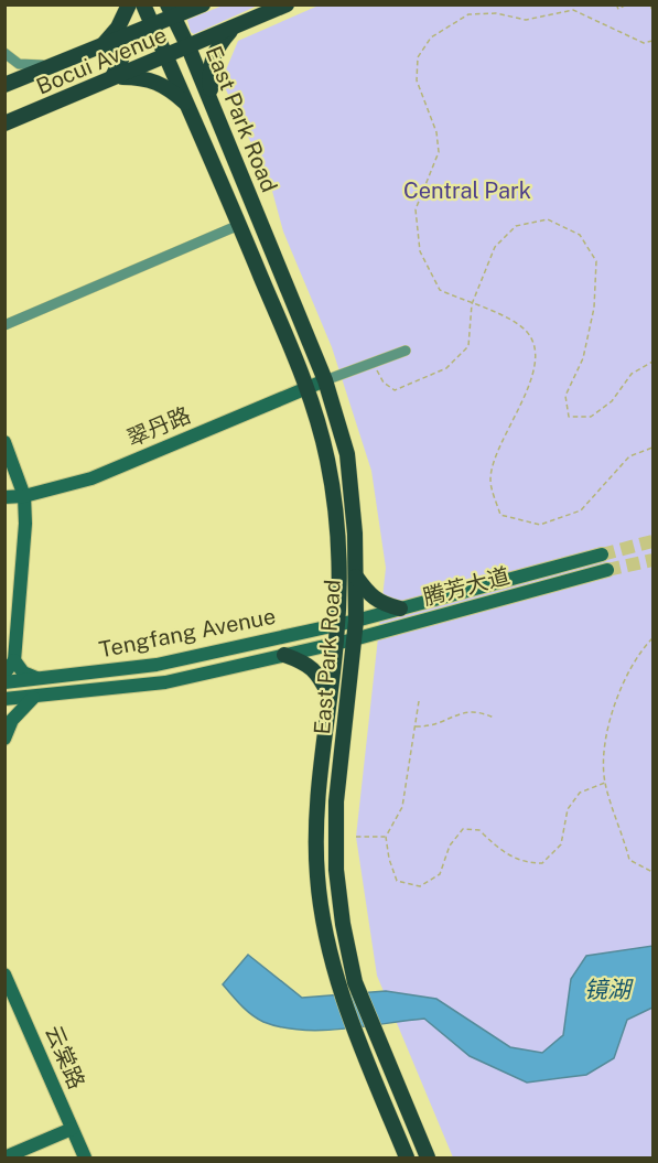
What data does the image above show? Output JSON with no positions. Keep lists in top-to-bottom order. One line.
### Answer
{"streets":{"main road":["Bocui Avenue","East Park Road","翠丹路","腾芳大道","Tengfang Avenue","云棠路"]},"crossings":[["Bocui Avenue","East Park Road"],["East Park Road","翠丹路"],["East Park Road","腾芳大道"],["East Park Road","Tengfang Avenue"],["腾芳大道","Tengfang Avenue"]],"water":["镜湖"],"parks":["Central Park"]}
